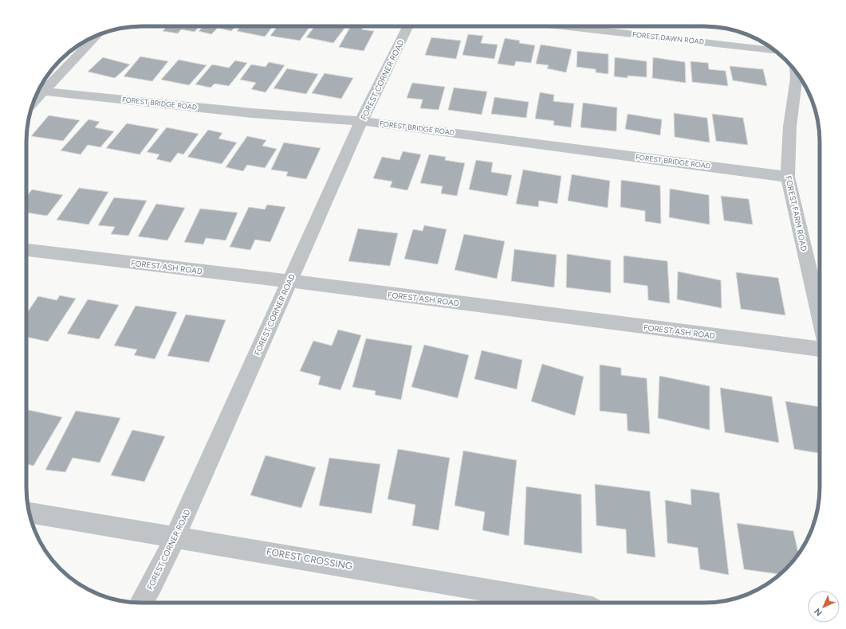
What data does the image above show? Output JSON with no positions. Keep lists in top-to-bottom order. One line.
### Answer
{"streets":{"street":["FOREST DAWN ROAD","FOREST CORNER ROAD","FOREST BRIDGE ROAD","FOREST FARM ROAD","FOREST ASH ROAD","FOREST CROSSING"]},"crossings":[["FOREST CORNER ROAD","FOREST BRIDGE ROAD"],["FOREST CORNER ROAD","FOREST ASH ROAD"],["FOREST CORNER ROAD","FOREST CROSSING"],["FOREST BRIDGE ROAD","FOREST FARM ROAD"]],"north":"bottom left"}
